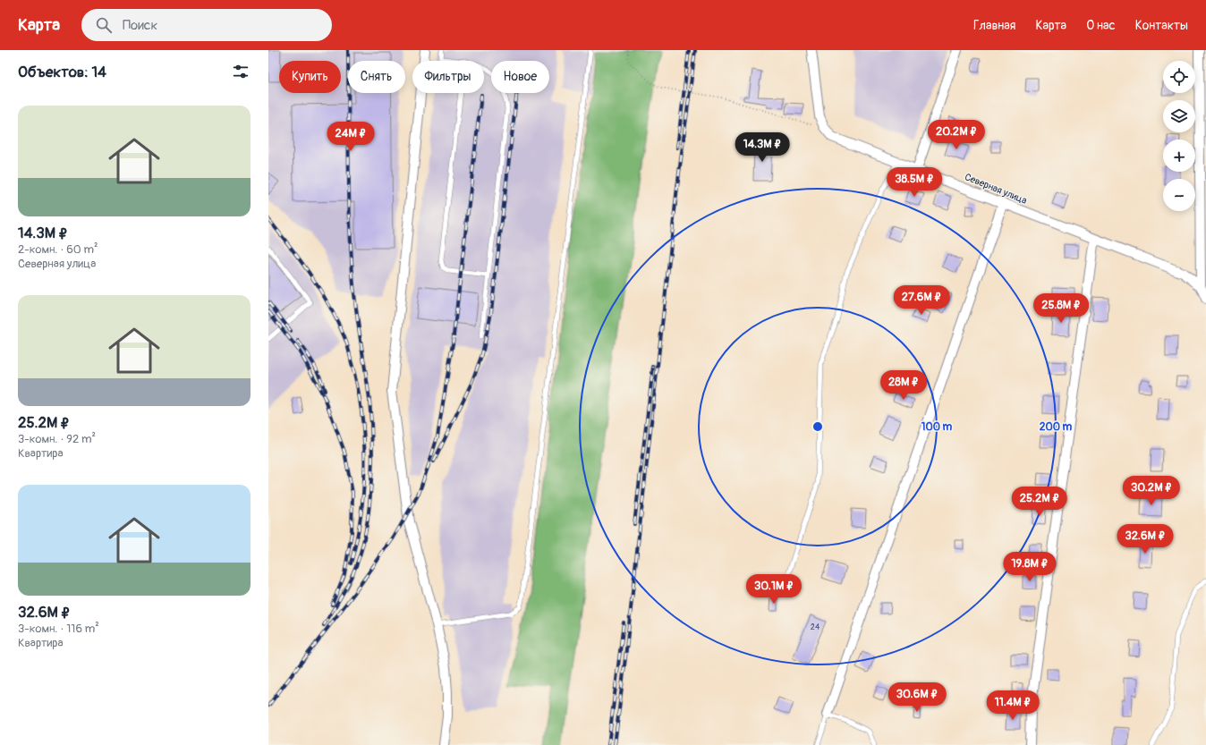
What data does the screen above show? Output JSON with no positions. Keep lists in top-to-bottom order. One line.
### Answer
{"streets":{"street":["Северная улица"]},"house_numbers":["24"],"page":{"header":"Карта","search":"Поиск","nav":["Главная","Карта","О нас","Контакты"],"heading":"Объектов: 14","map_buttons":["+","−"],"chip":["Купить","Снять","Фильтры","Новое"],"list":[{"name":"14.3M ₽","note":"2-комн. · 60 m² · Северная улица"},{"name":"25.2M ₽","note":"3-комн. · 92 m² · Квартира"},{"name":"32.6M ₽","note":"3-комн. · 116 m² · Квартира"}],"price":["20.2M ₽","24M ₽","14.3M ₽","38.5M ₽","27.6M ₽","25.8M ₽","28M ₽","30.2M ₽","25.2M ₽","32.6M ₽","19.8M ₽","30.1M ₽","30.6M ₽","11.4M ₽"]},"rings":["100 m","200 m"]}
